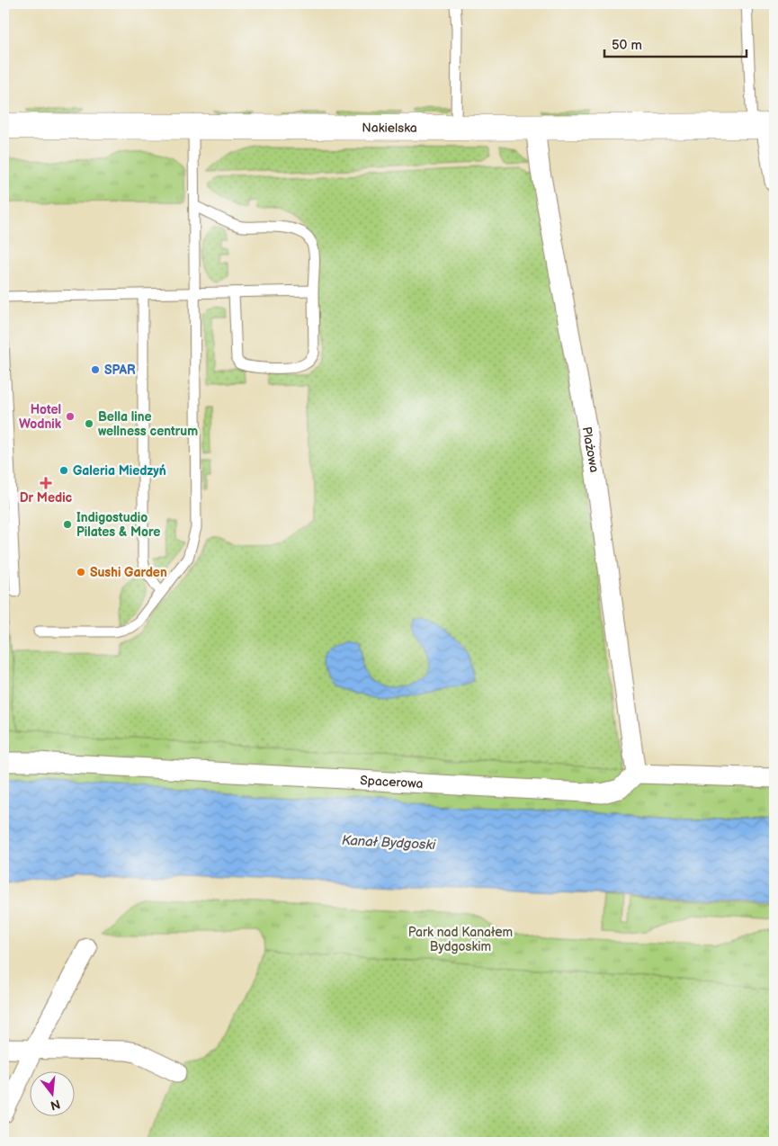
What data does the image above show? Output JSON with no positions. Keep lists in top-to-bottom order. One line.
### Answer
{"streets":{"main road":["Nakielska"],"street":["Plażowa","Spacerowa"]},"crossings":[["Nakielska","Plażowa"],["Plażowa","Spacerowa"]],"water":["Kanał Bydgoski"],"parks":["Park nad Kanałem Bydgoskim"],"places":{"other":["SPAR","Hotel Wodnik","Bella line wellness centrum","Galeria Miedzyń","Indigostudio Pilates & More","Sushi Garden"],"health":["Dr Medic"]},"scale_bar":"50 m","north":"bottom"}
